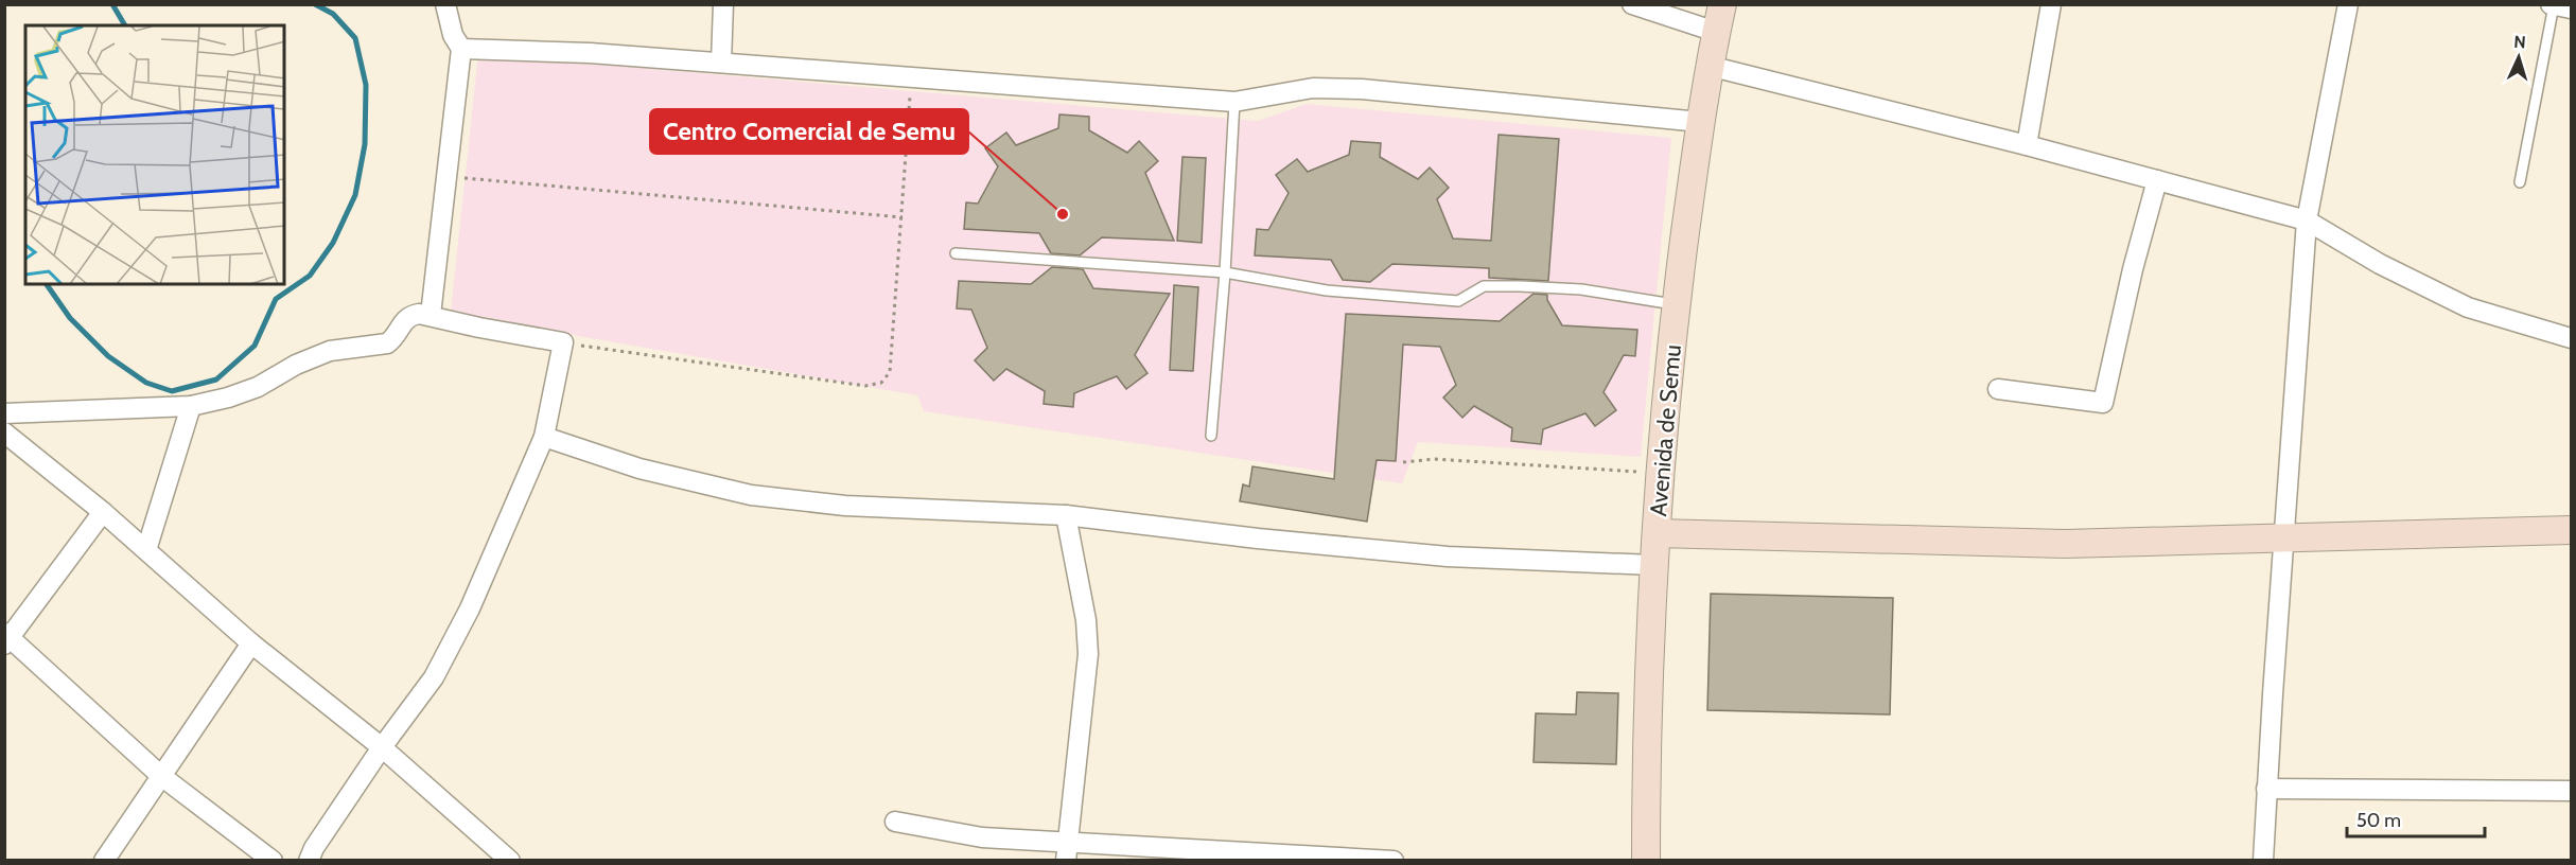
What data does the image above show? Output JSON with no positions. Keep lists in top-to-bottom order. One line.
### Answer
{"streets":{"street":["Avenida de Semu"]},"places":["Centro Comercial de Semu"],"scale_bar":"50 m","north":"top"}
